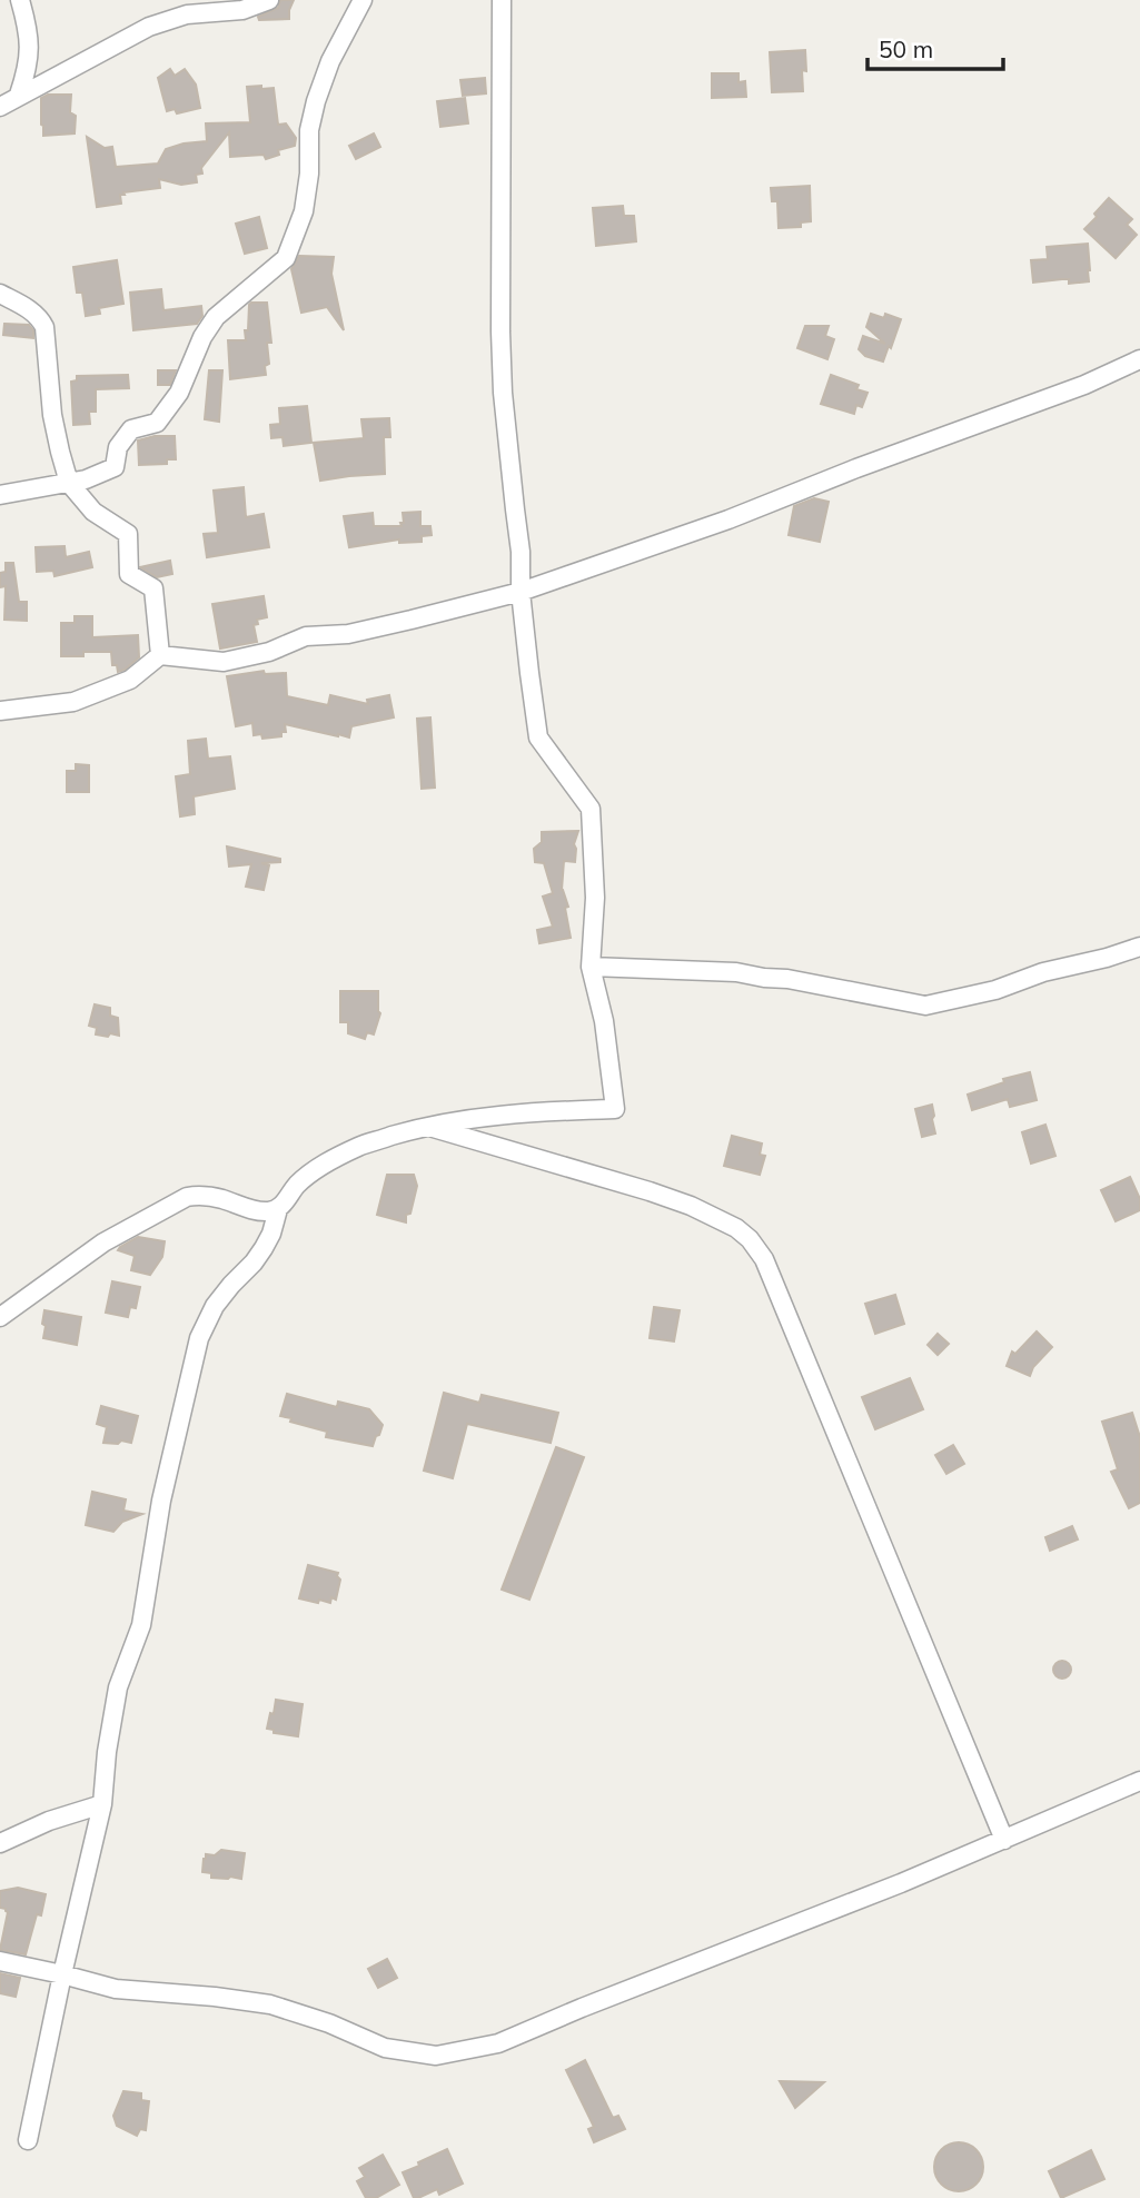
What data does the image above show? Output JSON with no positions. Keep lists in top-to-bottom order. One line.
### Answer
{"scale_bar":"50 m"}
